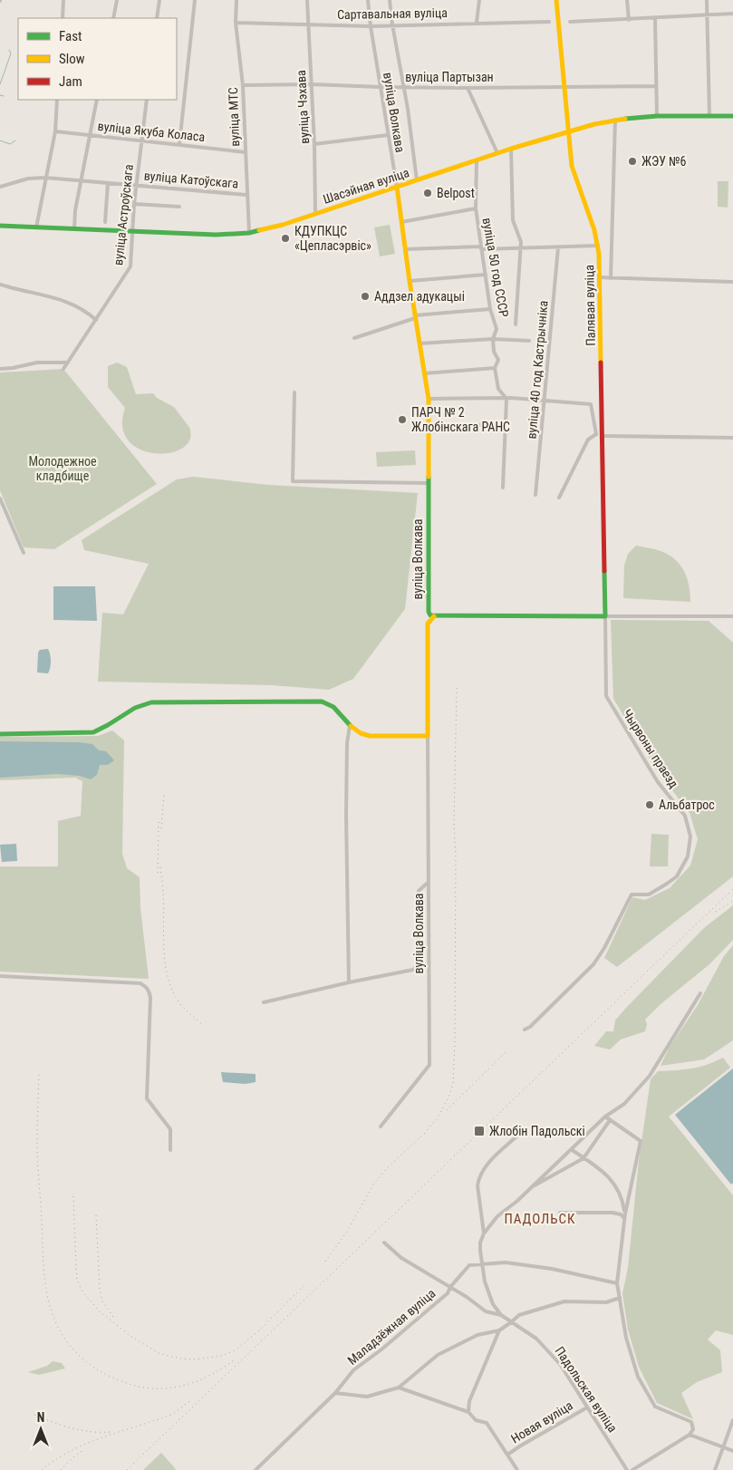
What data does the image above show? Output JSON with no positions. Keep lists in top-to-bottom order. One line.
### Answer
{"streets":{"street":["Сартавальная вуліца","вуліца Партызан","вуліца Чэхава","вуліца Волкава","вуліца МТС","вуліца Якуба Коласа","вуліца Катоўскага","Шасэйная вуліца","вуліца Астроўскага","вуліца 50 год СССР","Палявая вуліца","вуліца 40 год Кастрычніка","Чырвоны праезд","Маладзёжная вуліца","Падольская вуліца","Новая вуліца"]},"crossings":[["Сартавальная вуліца","вуліца Чэхава"],["Сартавальная вуліца","вуліца Волкава"],["Сартавальная вуліца","вуліца МТС"],["вуліца Партызан","вуліца Чэхава"],["вуліца Партызан","вуліца Волкава"],["вуліца Партызан","вуліца МТС"],["вуліца Партызан","Палявая вуліца"],["вуліца Чэхава","Шасэйная вуліца"],["вуліца Волкава","Шасэйная вуліца"],["вуліца МТС","вуліца Якуба Коласа"],["вуліца МТС","вуліца Катоўскага"],["вуліца МТС","Шасэйная вуліца"],["вуліца Якуба Коласа","вуліца Астроўскага"],["вуліца Катоўскага","вуліца Астроўскага"],["Шасэйная вуліца","вуліца Астроўскага"],["Шасэйная вуліца","вуліца 50 год СССР"],["Шасэйная вуліца","Палявая вуліца"],["Палявая вуліца","Чырвоны праезд"],["Маладзёжная вуліца","Падольская вуліца"],["Падольская вуліца","Новая вуліца"]],"districts":["ПАДОЛЬСК"],"parks":["Молодежное кладбище"],"places":{"other":["ЖЭУ №6","Belpost","КДУПКЦС «Цепласэрвіс»","Аддзел адукацыі","ПАРЧ № 2 Жлобінскага РАНС","Альбатрос"],"transit":["Жлобін Падольскі"]},"legend":["Fast","Slow","Jam"],"north":"top"}
